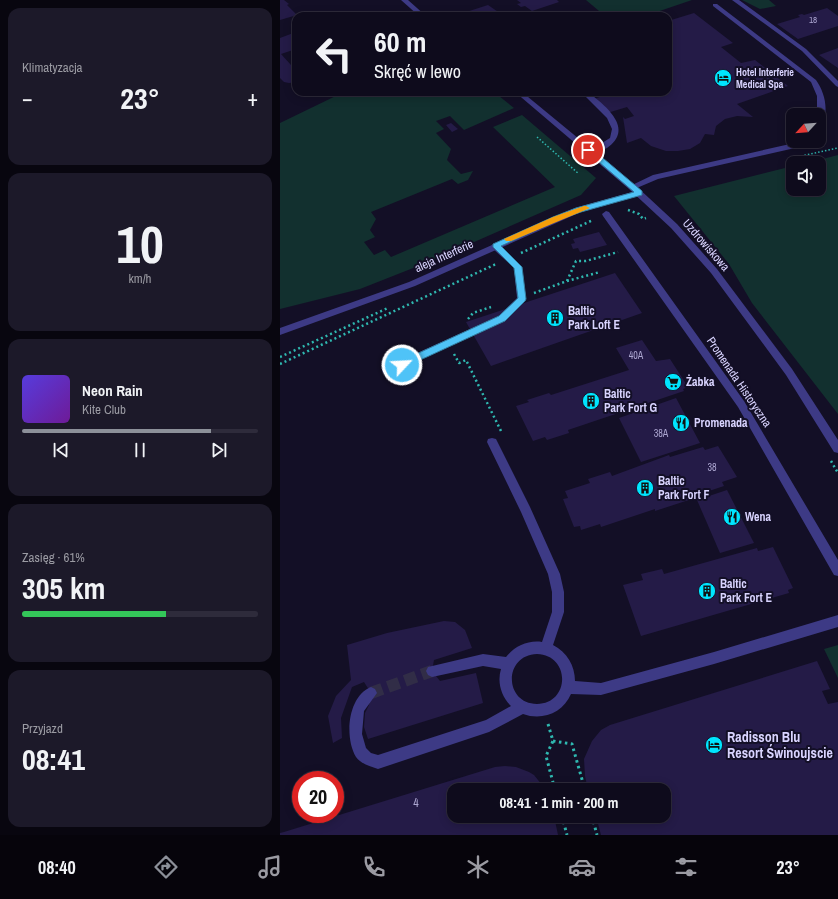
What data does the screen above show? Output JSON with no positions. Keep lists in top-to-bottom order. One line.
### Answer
{"streets":{"street":["Uzdrowiskowa","aleja Interferie","Promenada Historyczna"]},"crossings":[["Uzdrowiskowa","aleja Interferie"]],"places":{"hotel":["Hotel Interferie Medical Spa","Radisson Blu Resort Świnoujscie"],"building":["Baltic Park Loft E","Baltic Park Fort G","Baltic Park Fort F","Baltic Park Fort E"],"supermarket":["Żabka"],"restaurant":["Promenada","Wena"]},"house_numbers":["18","40A","38A","38","4"],"north":"bottom left","page":{"tile":["Klimatyzacja",["10","km/h"],["Zasięg · 61%","305 km"],["Przyjazd","08:41"]],"turn":["60 m","Skręć w lewo"],"heat":["−","23°","+"],"song":["Neon Rain","Kite Club"],"limit":"20","trip":"08:41 · 1 min · 200 m","tabs":["08:40","23°"]}}
